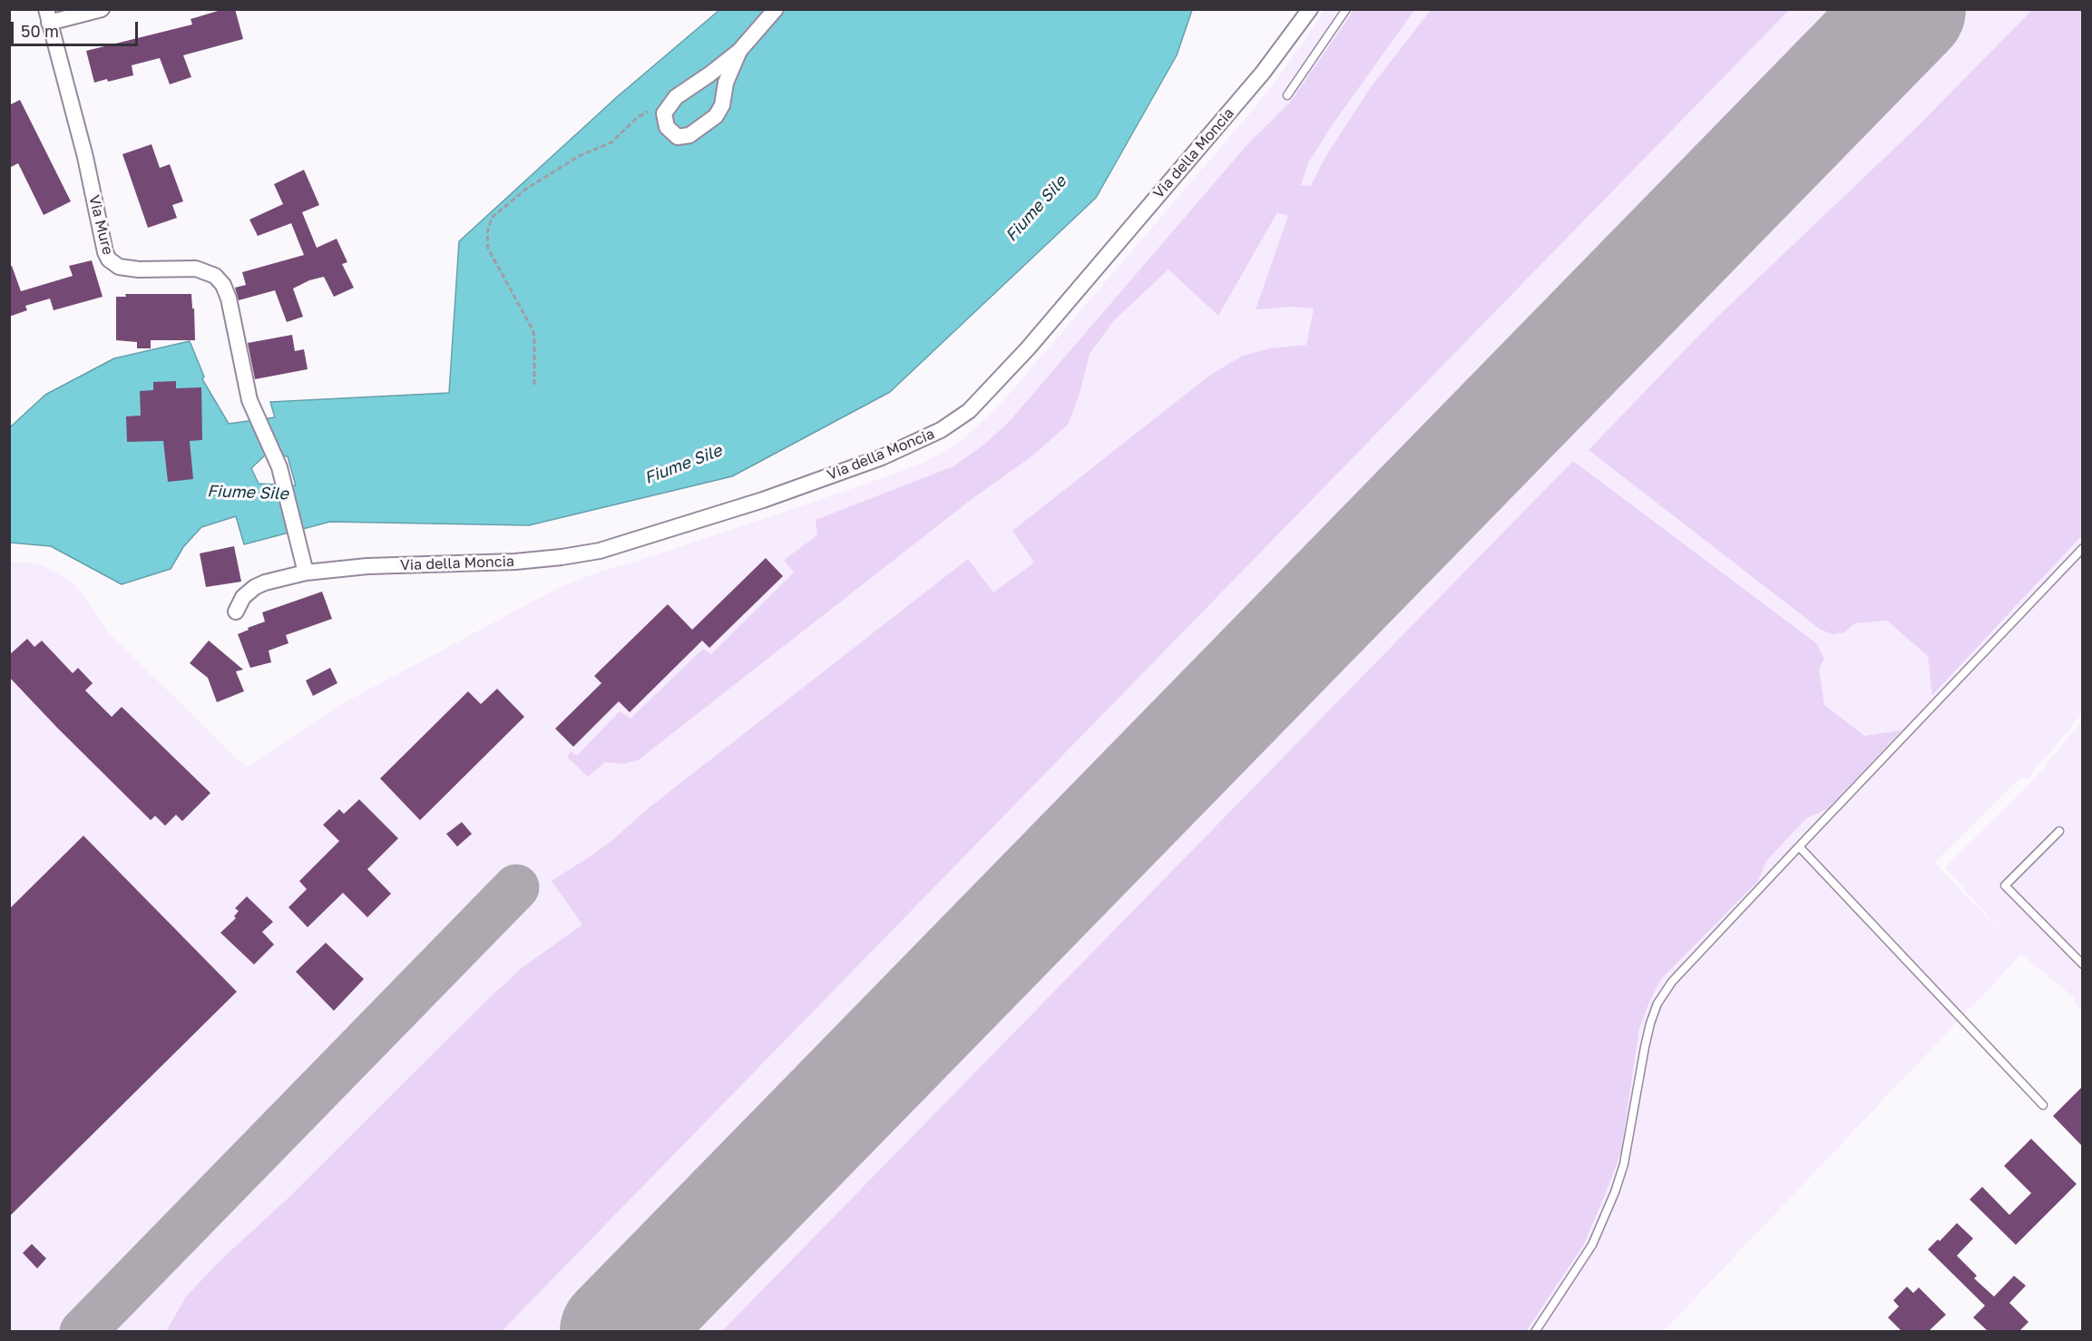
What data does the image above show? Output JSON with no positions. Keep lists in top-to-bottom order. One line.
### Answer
{"streets":{"street":["Via della Moncia","Via Mure"]},"crossings":[["Via della Moncia","Via Mure"]],"water":["Fiume Sile"],"scale_bar":"50 m"}
